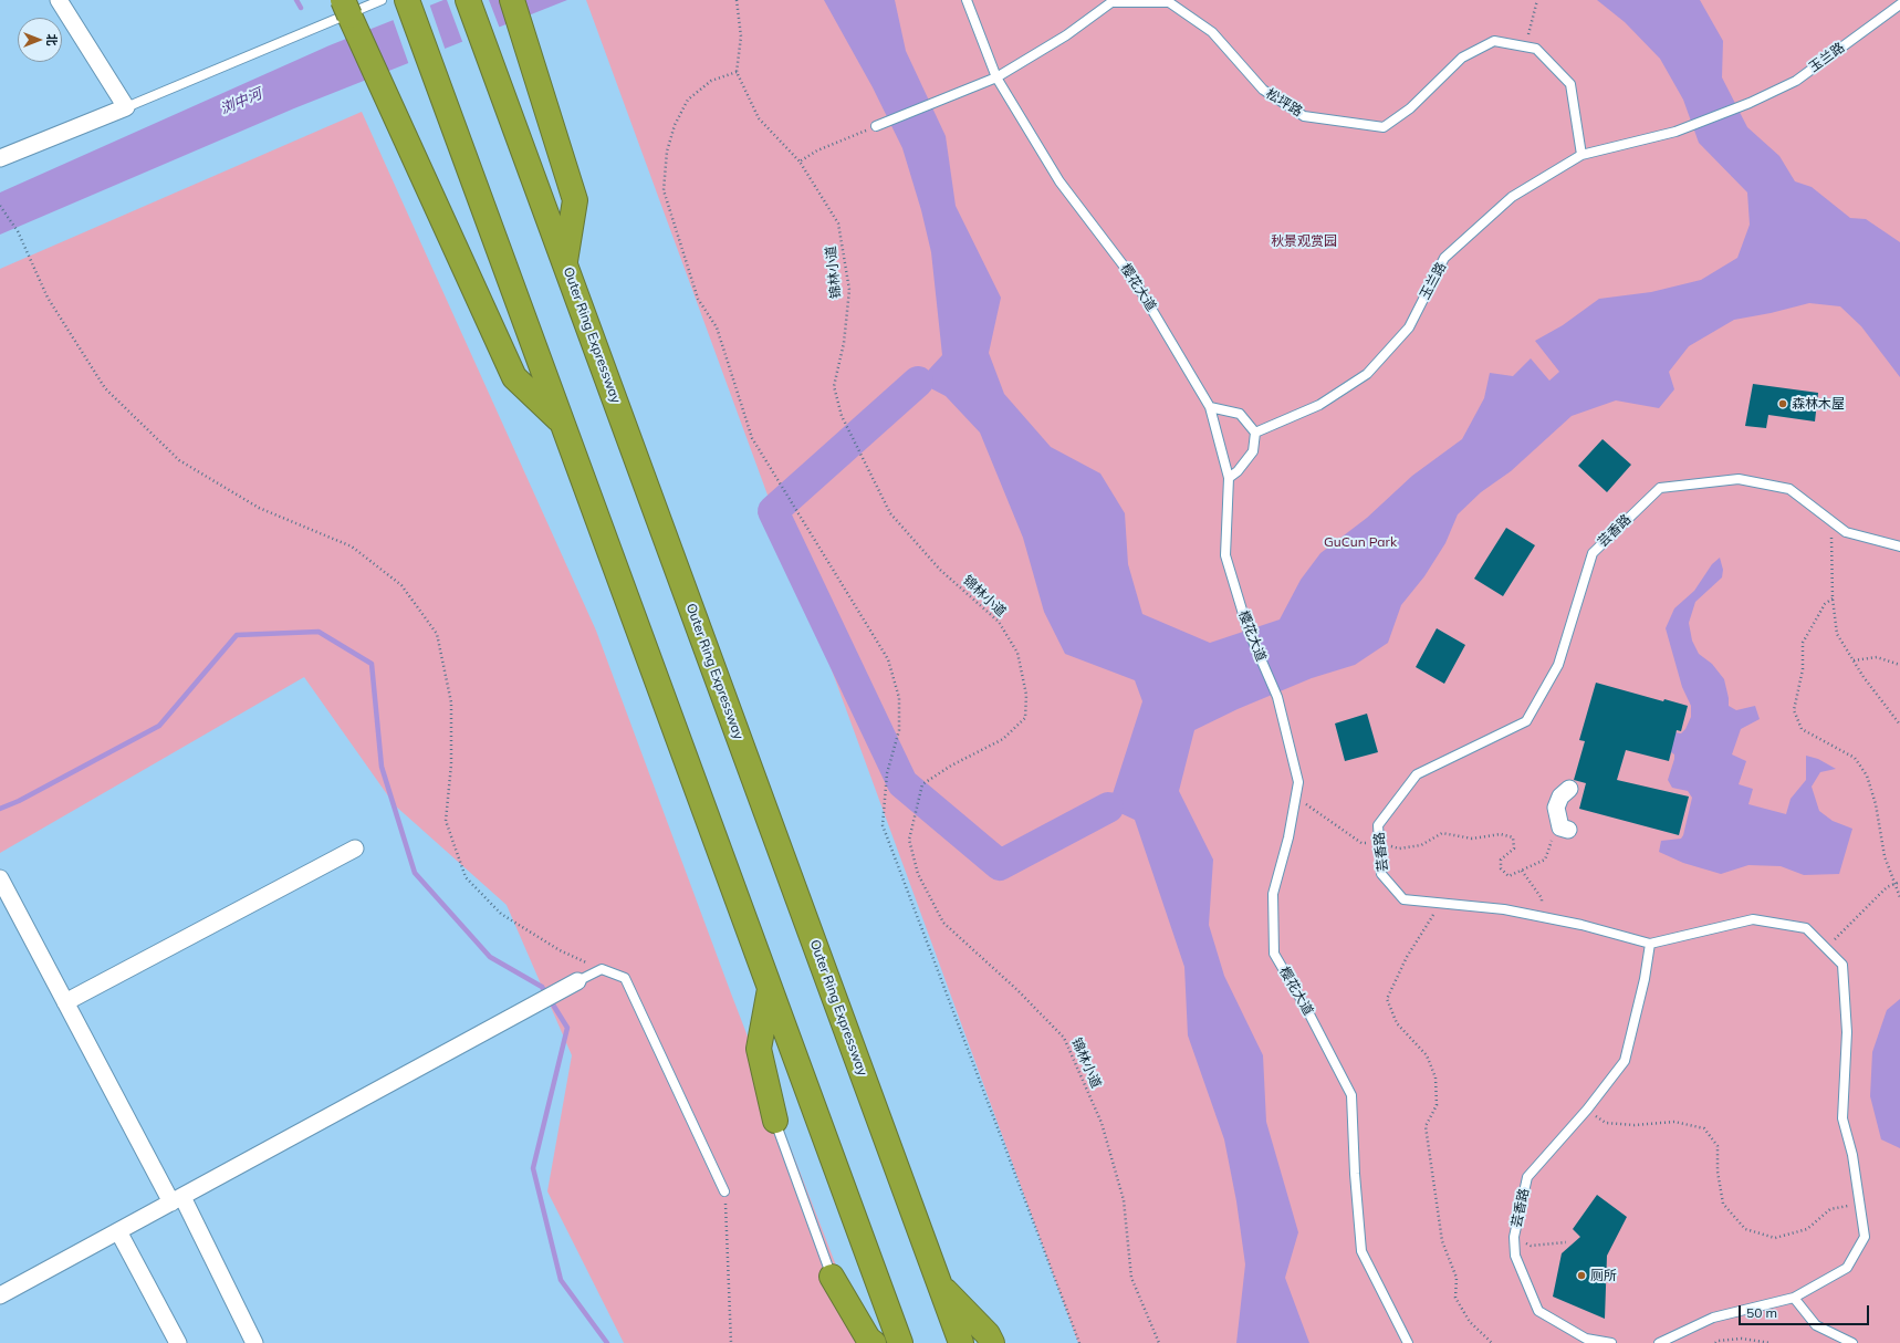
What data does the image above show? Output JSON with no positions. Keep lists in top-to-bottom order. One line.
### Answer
{"streets":{"highway":["Outer Ring Expressway"],"lane":["玉兰路","松坪路","樱花大道","芸香路"],"path":["锦林小道"]},"crossings":[["玉兰路","松坪路"],["松坪路","樱花大道"]],"water":["浏中河"],"parks":["秋景观赏园","GuCun Park"],"places":["森林木屋","厕所"],"scale_bar":"50 m","north":"right"}
